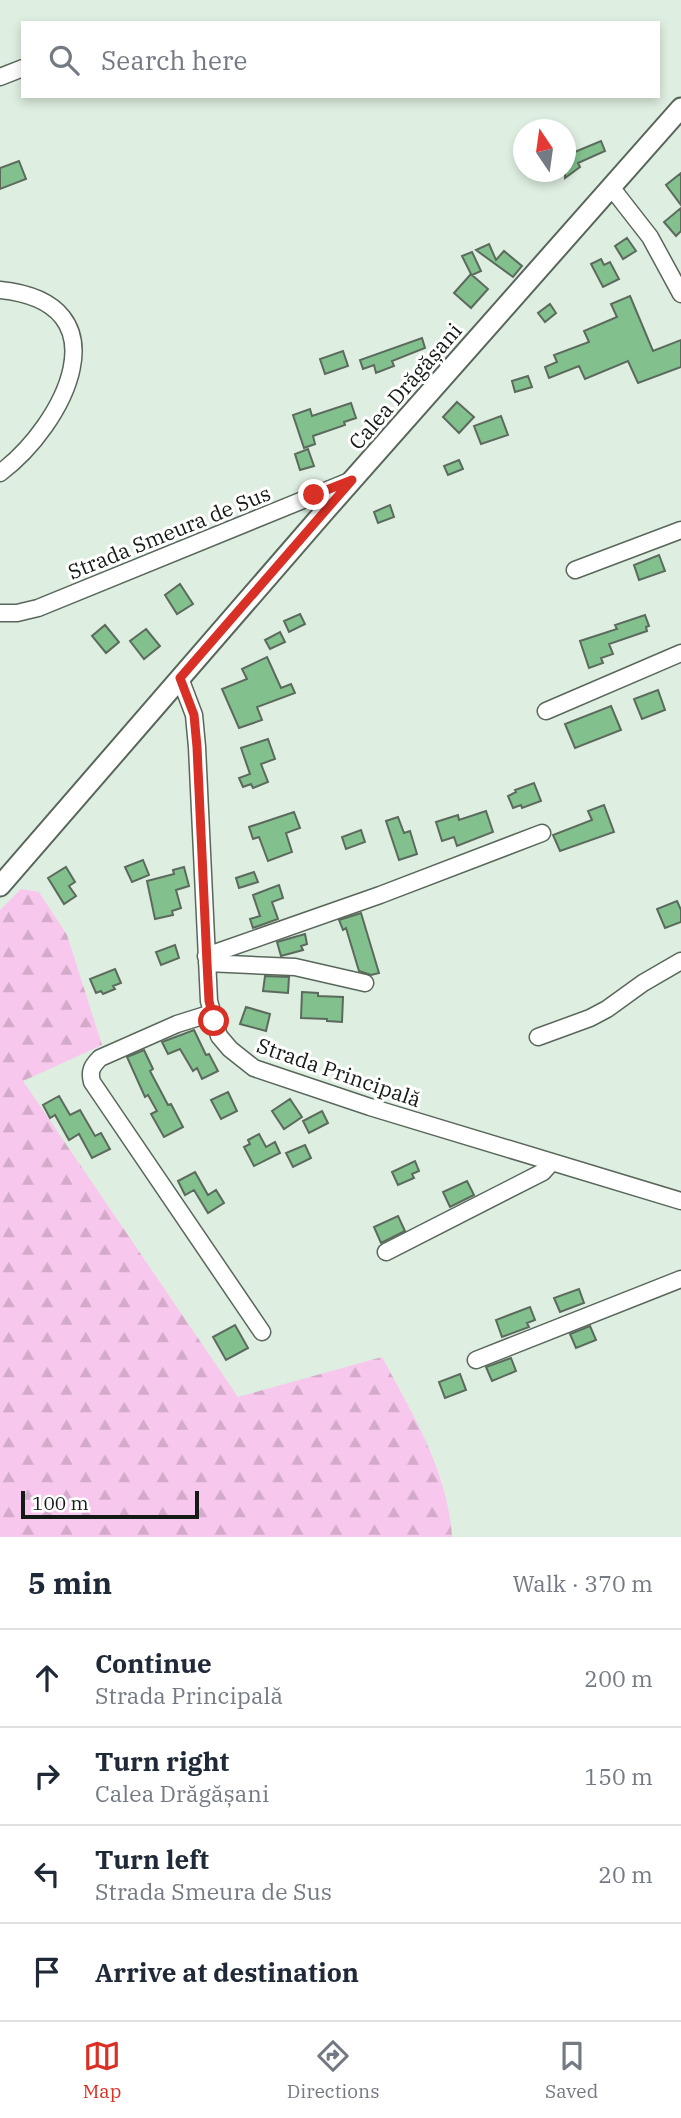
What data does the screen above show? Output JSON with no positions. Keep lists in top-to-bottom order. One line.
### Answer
{"streets":{"main road":["Calea Drăgășani"],"street":["Strada Smeura de Sus","Strada Principală"]},"crossings":[["Calea Drăgășani","Strada Smeura de Sus"],["Calea Drăgășani","Strada Principală"]],"scale_bar":"100 m","north":"top","page":{"search":"Search here","scale":"100 m","heading":["5 min","Walk · 370 m"],"list":[["Continue","Strada Principală","200 m"],["Turn right","Calea Drăgășani","150 m"],["Turn left","Strada Smeura de Sus","20 m"],"Arrive at destination"],"nav":["Map","Directions","Saved"]}}
